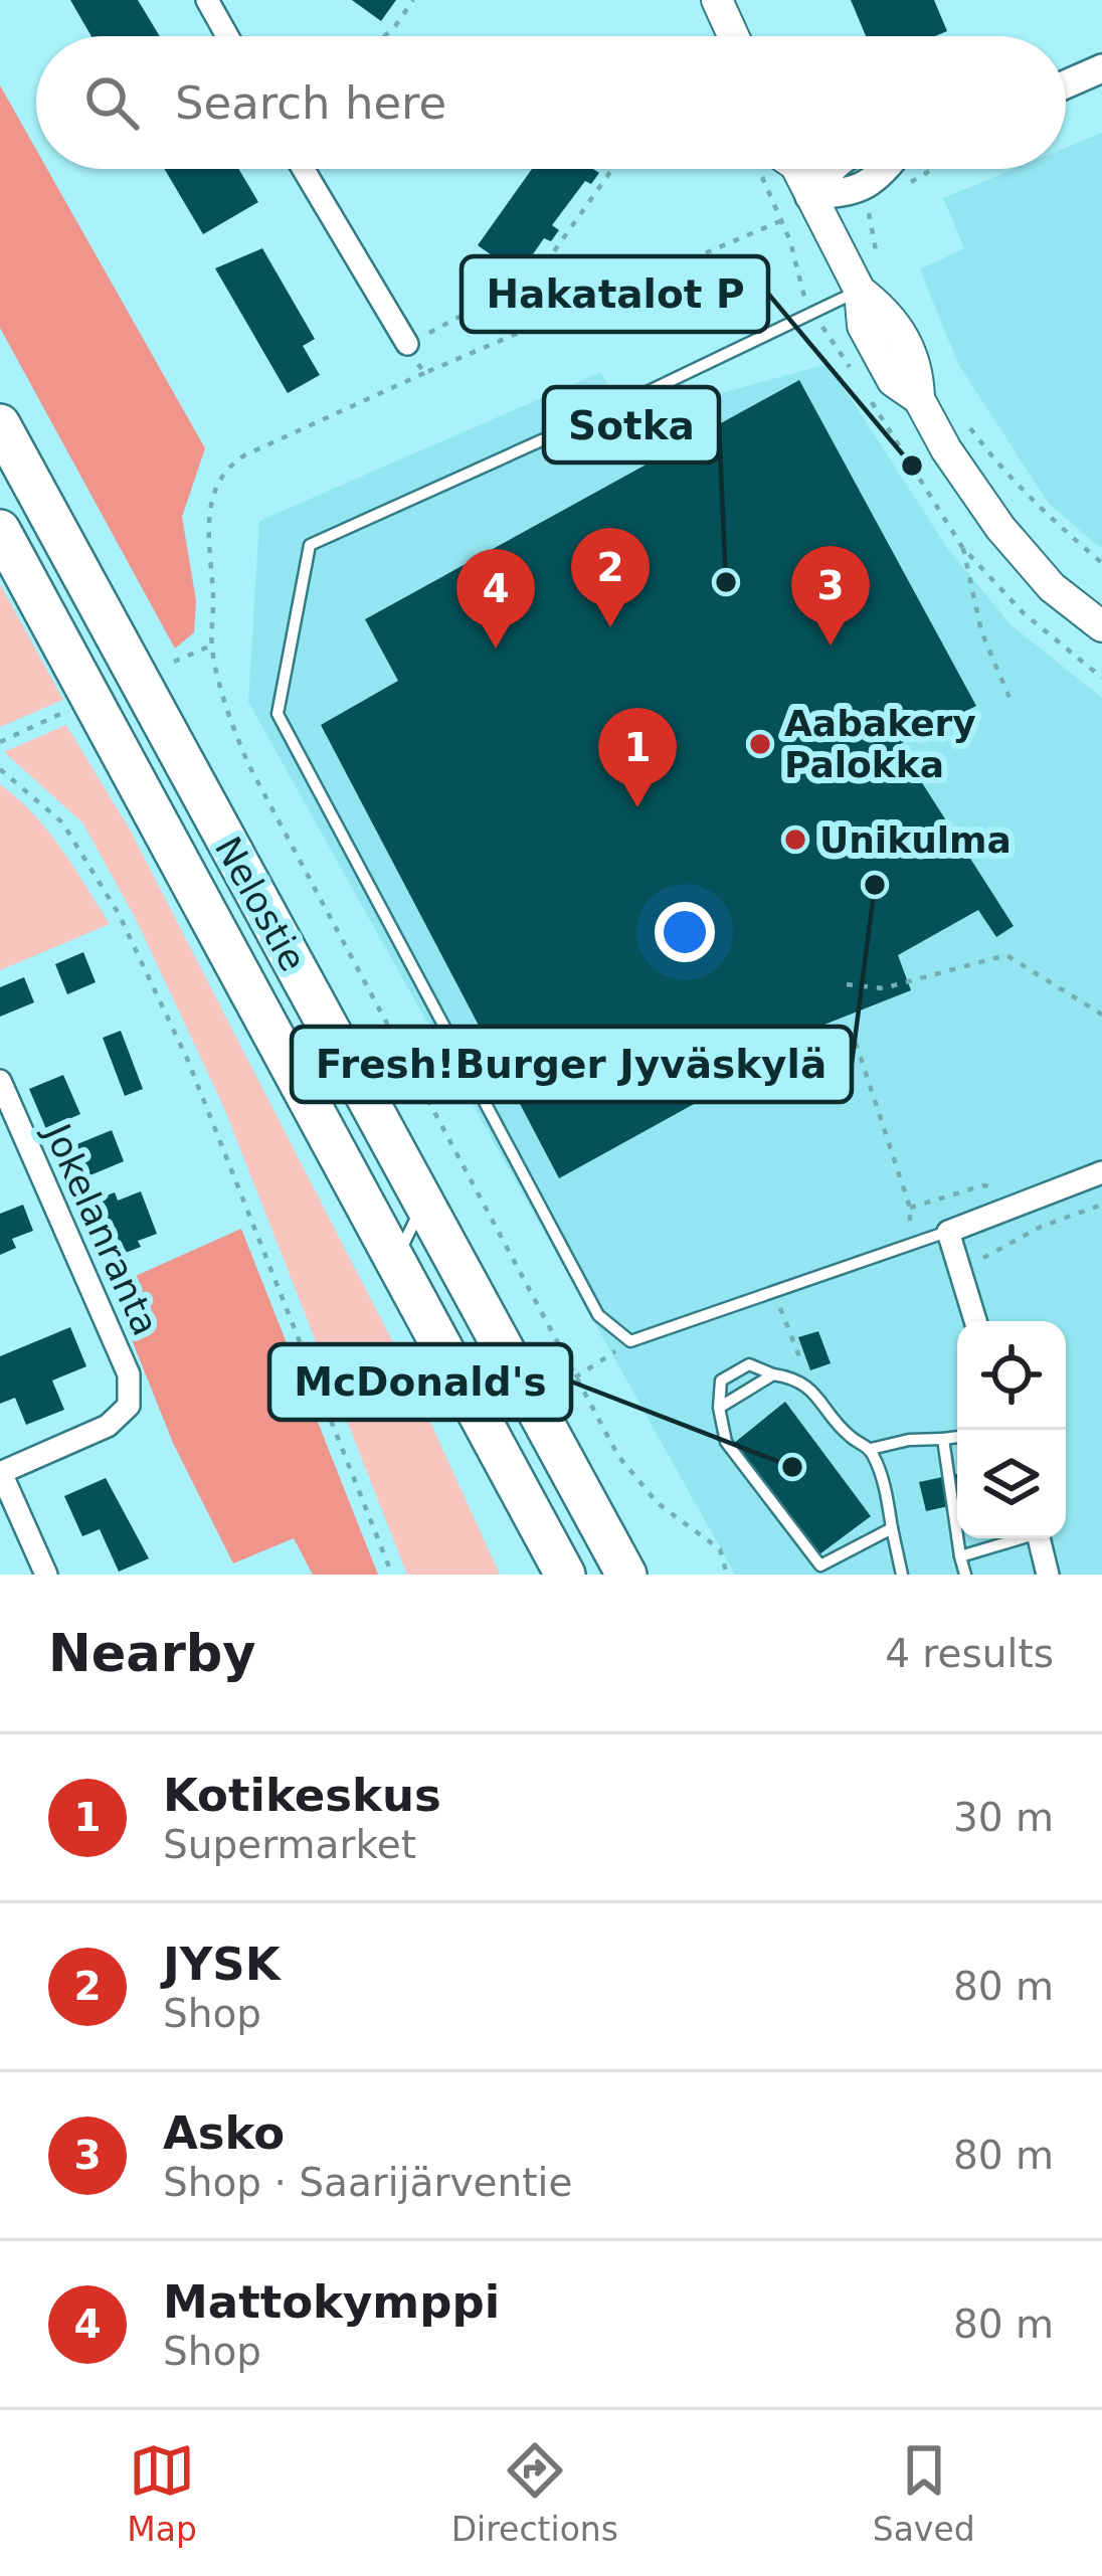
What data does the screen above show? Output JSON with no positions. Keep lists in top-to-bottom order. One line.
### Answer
{"streets":{"highway":["Nelostie"],"street":["Jokelanranta"]},"places":["Hakatalot P","Sotka","Aabakery Palokka","Unikulma","Fresh!Burger Jyväskylä","McDonald's"],"page":{"search":"Search here","pins":["2","3","4","1"],"heading":["Nearby","4 results"],"list":[{"mark":"1","name":"Kotikeskus","note":"Supermarket","value":"30 m"},{"mark":"2","name":"JYSK","note":"Shop","value":"80 m"},{"mark":"3","name":"Asko","note":"Shop · Saarijärventie","value":"80 m"},{"mark":"4","name":"Mattokymppi","note":"Shop","value":"80 m"}],"nav":["Map","Directions","Saved"]}}
